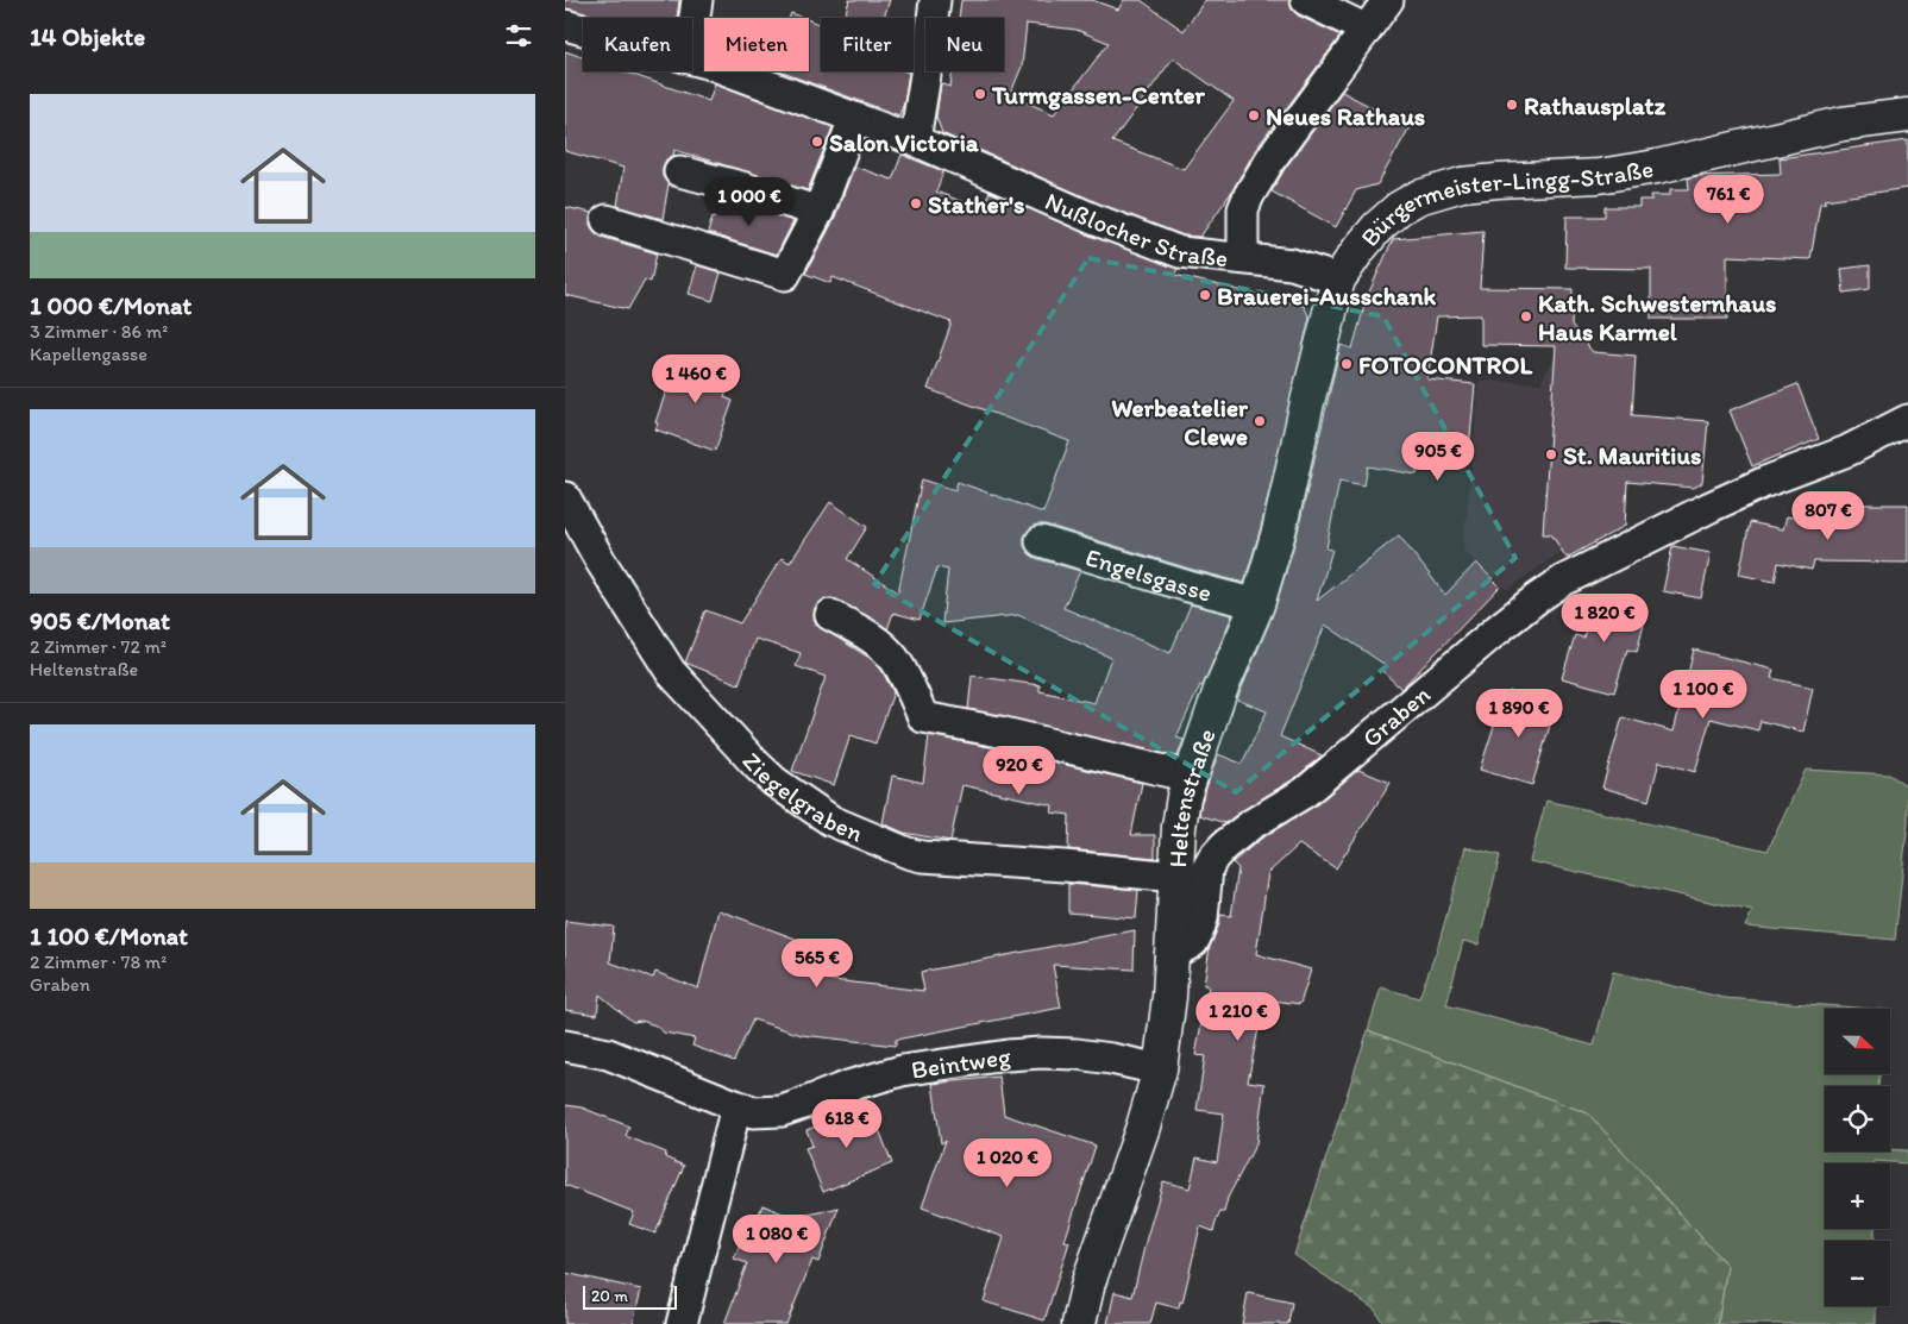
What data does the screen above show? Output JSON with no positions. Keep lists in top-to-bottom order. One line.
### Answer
{"streets":{"street":["Bürgermeister-Lingg-Straße","Nußlocher Straße","Engelsgasse","Graben","Ziegelgraben","Heltenstraße","Beintweg"]},"crossings":[["Bürgermeister-Lingg-Straße","Nußlocher Straße"],["Bürgermeister-Lingg-Straße","Heltenstraße"],["Nußlocher Straße","Heltenstraße"],["Engelsgasse","Heltenstraße"],["Graben","Heltenstraße"],["Ziegelgraben","Heltenstraße"],["Heltenstraße","Beintweg"]],"places":["Turmgassen-Center","Rathausplatz","Neues Rathaus","Salon Victoria","Stather's","Brauerei-Ausschank","Kath. Schwesternhaus Haus Karmel","FOTOCONTROL","Werbeatelier Clewe","St. Mauritius"],"scale_bar":"20 m","north":"right","page":{"heading":"14 Objekte","chip":["Kaufen","Mieten","Filter","Neu"],"list":[{"name":"1 000 €/Monat","note":"3 Zimmer · 86 m² · Kapellengasse"},{"name":"905 €/Monat","note":"2 Zimmer · 72 m² · Heltenstraße"},{"name":"1 100 €/Monat","note":"2 Zimmer · 78 m² · Graben"}],"price":["761 €","1 000 €","1 460 €","905 €","807 €","1 820 €","1 100 €","1 890 €","920 €","565 €","1 210 €","618 €","1 020 €","1 080 €"],"map_buttons":["+","−"],"scale":"20 m"}}
